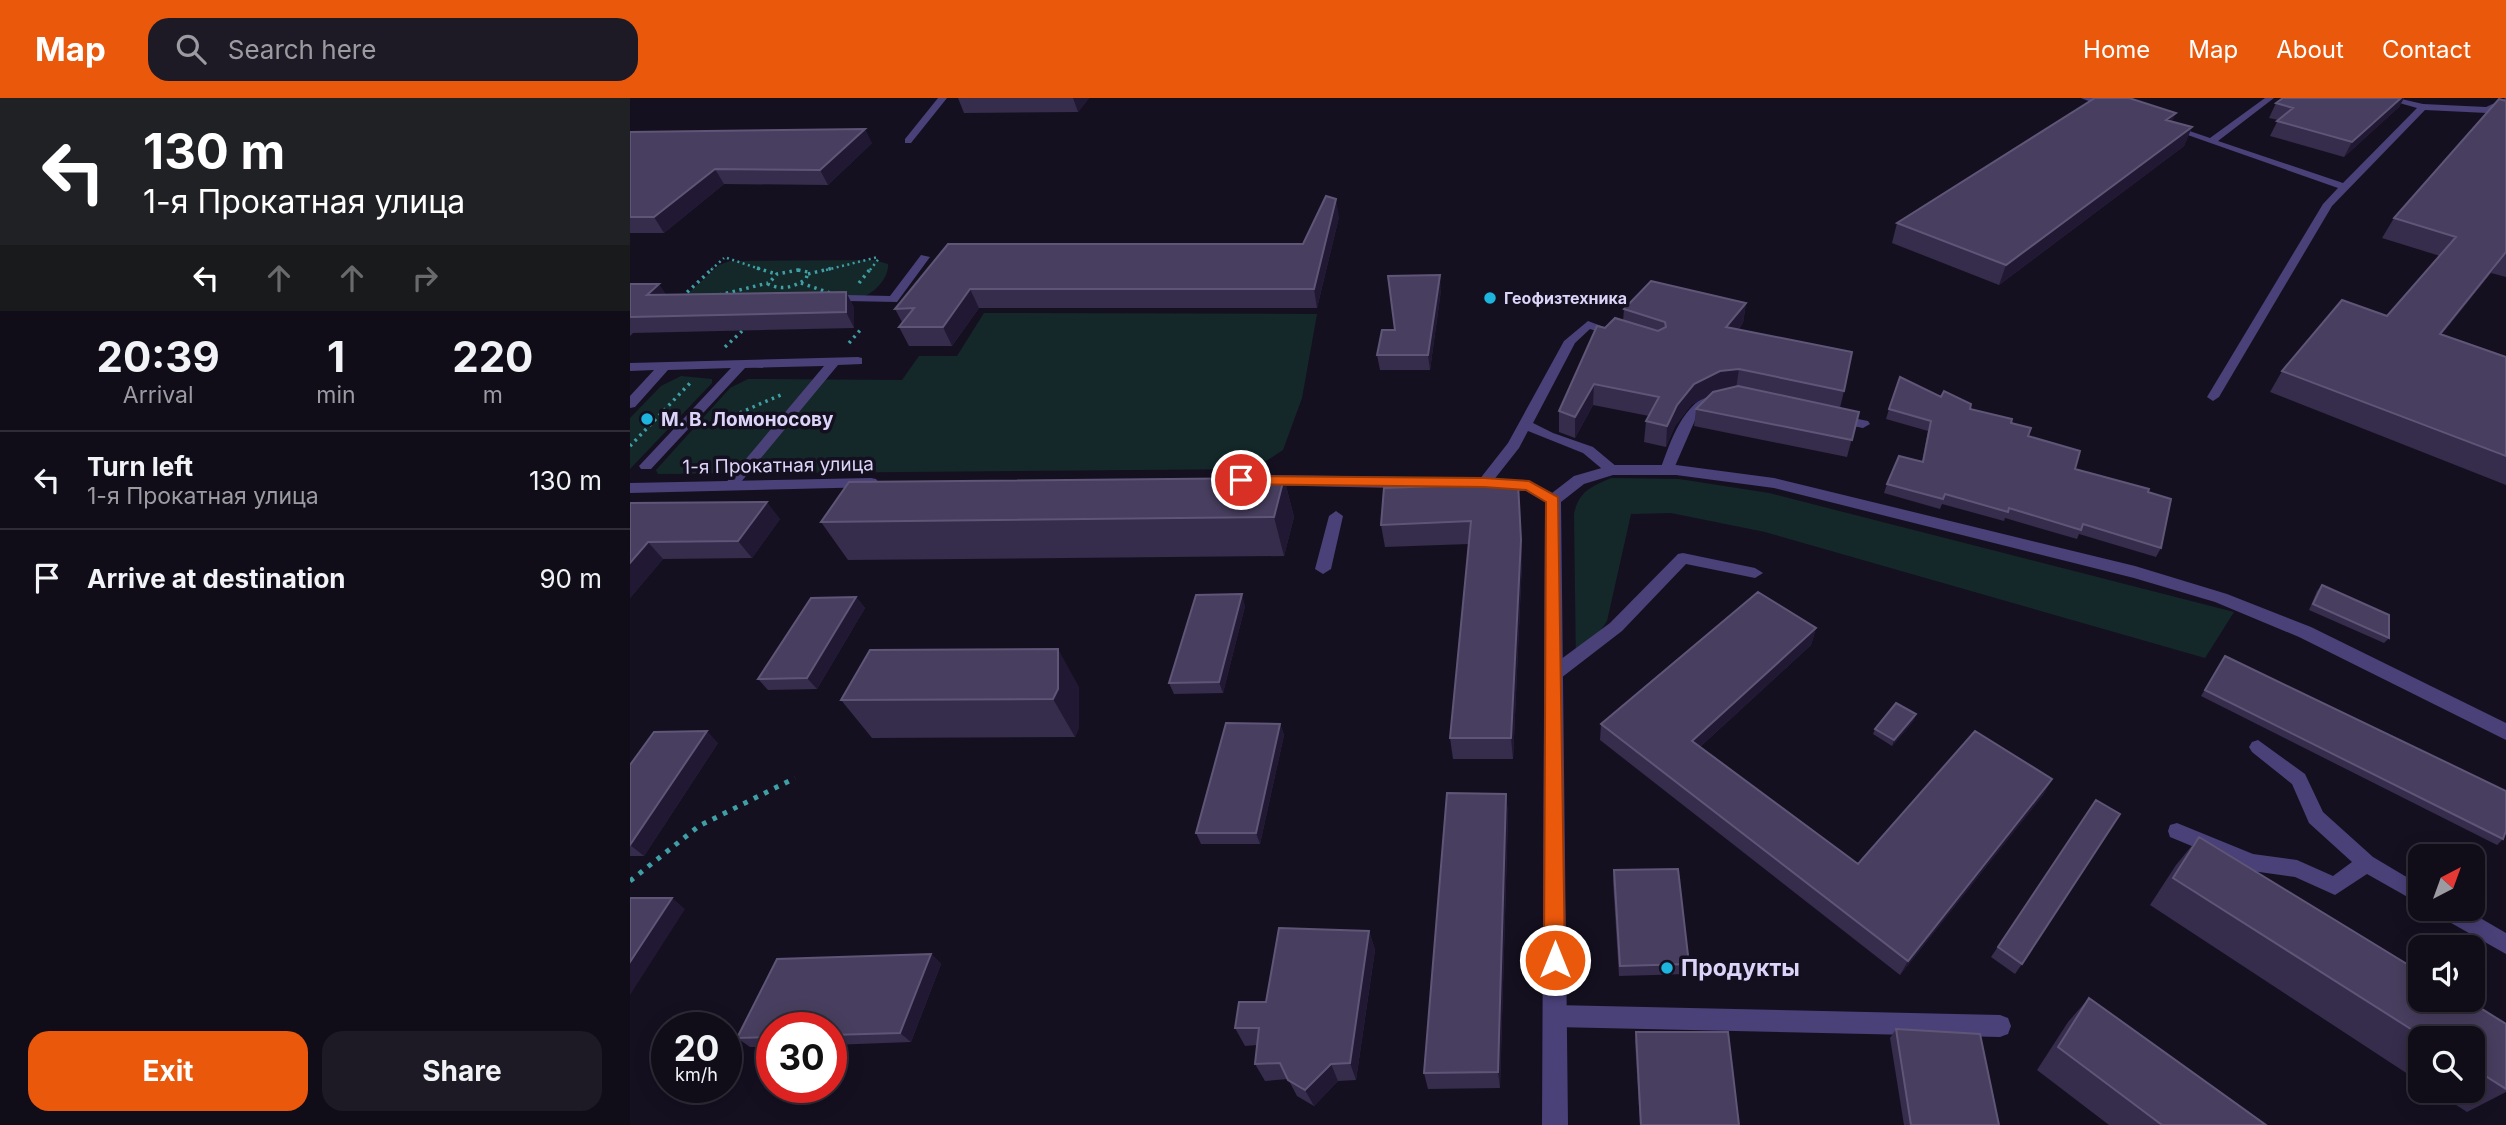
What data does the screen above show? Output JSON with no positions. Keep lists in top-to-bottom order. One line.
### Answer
{"streets":{"street":["1-я Прокатная улица"]},"places":["Геофизтехника","М. В. Ломоносову","Продукты"],"north":"top right","page":{"header":"Map","search":"Search here","nav":["Home","Map","About","Contact"],"turn":["130 m","1-я Прокатная улица"],"eta":["20:39","Arrival","1","min","220","m"],"list":[{"name":"Turn left","note":"1-я Прокатная улица","value":"130 m"},{"name":"Arrive at destination","value":"90 m"}],"speed":"20 km/h","limit":"30","buttons":["Exit","Share"]}}
